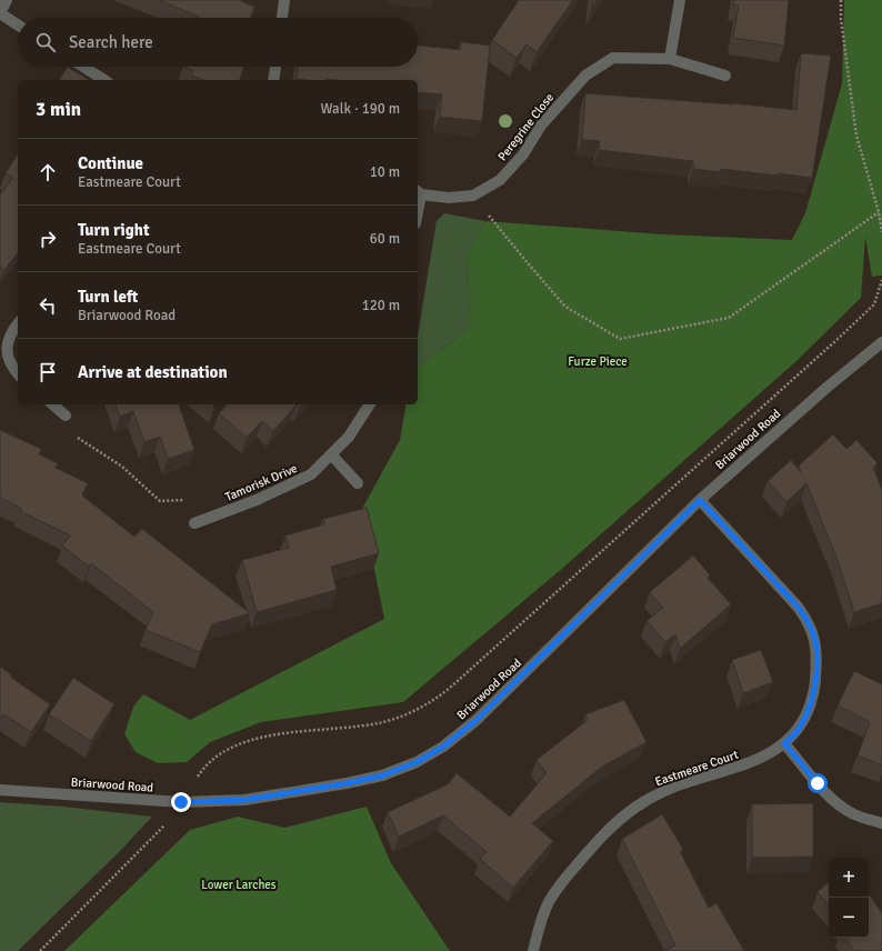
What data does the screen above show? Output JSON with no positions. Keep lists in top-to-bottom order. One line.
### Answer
{"streets":{"street":["Peregrine Close","Briarwood Road","Tamorisk Drive","Eastmeare Court"]},"crossings":[["Briarwood Road","Eastmeare Court"]],"parks":["Furze Piece","Lower Larches"],"page":{"search":"Search here","heading":["3 min","Walk · 190 m"],"list":[["Continue","Eastmeare Court","10 m"],["Turn right","Eastmeare Court","60 m"],["Turn left","Briarwood Road","120 m"],"Arrive at destination"],"map_buttons":["+","−"]}}
